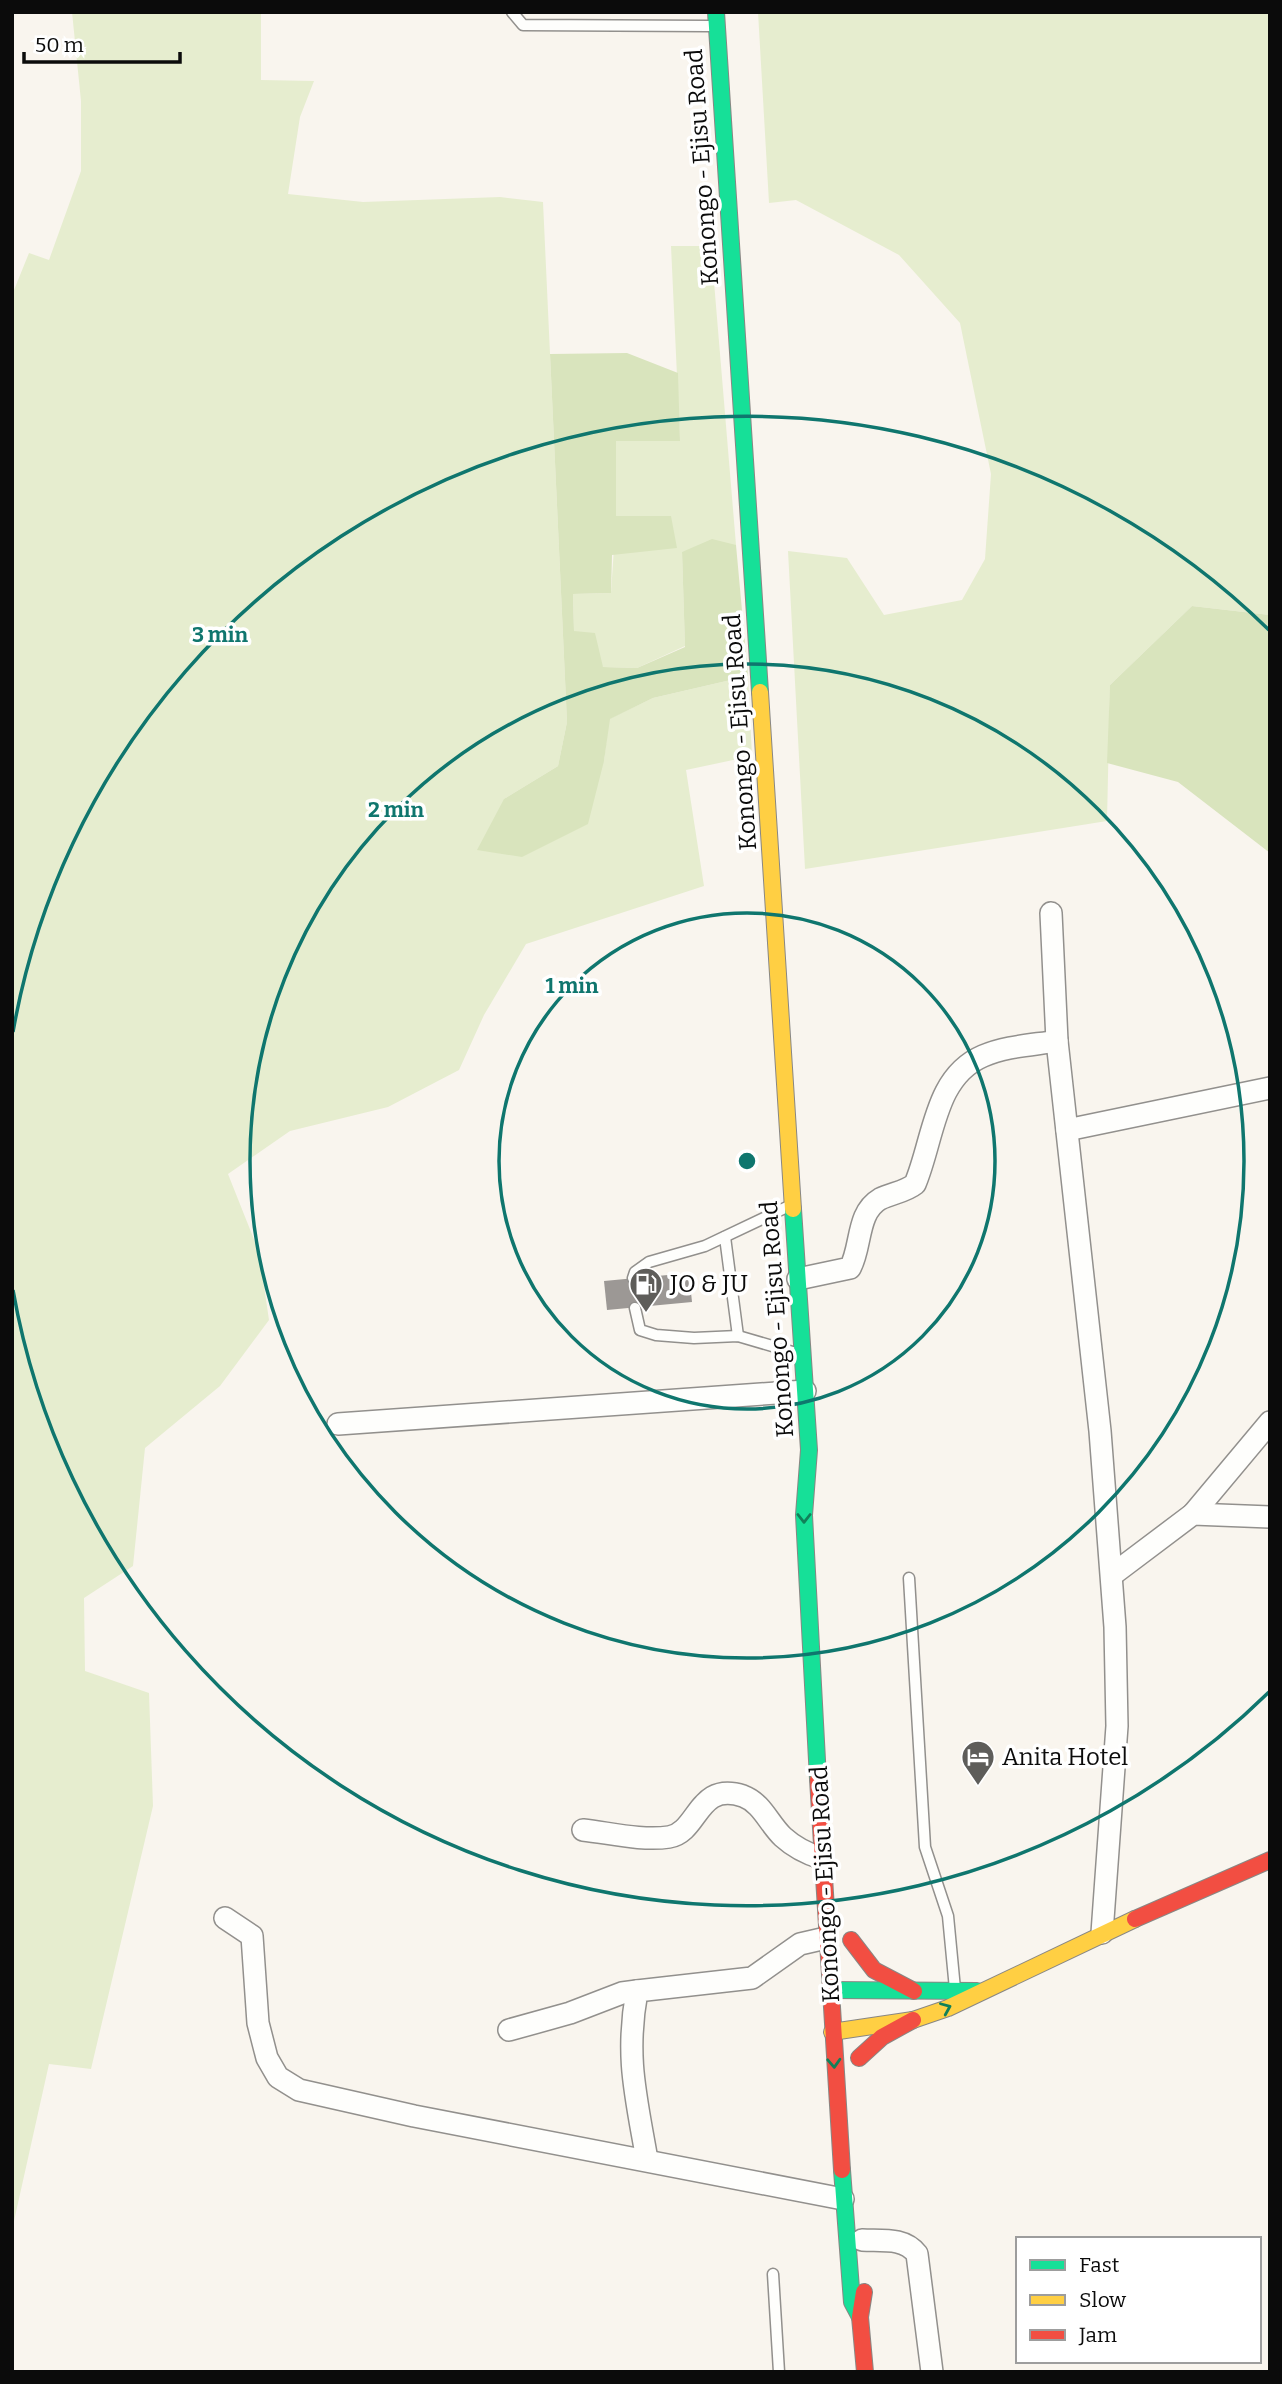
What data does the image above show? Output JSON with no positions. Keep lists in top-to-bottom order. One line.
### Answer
{"streets":{"main road":["Konongo - Ejisu Road"]},"places":{"fuel station":["JO & JU"],"hotel":["Anita Hotel"]},"legend":["Fast","Slow","Jam"],"scale_bar":"50 m","rings":["3 min","2 min","1 min"]}
